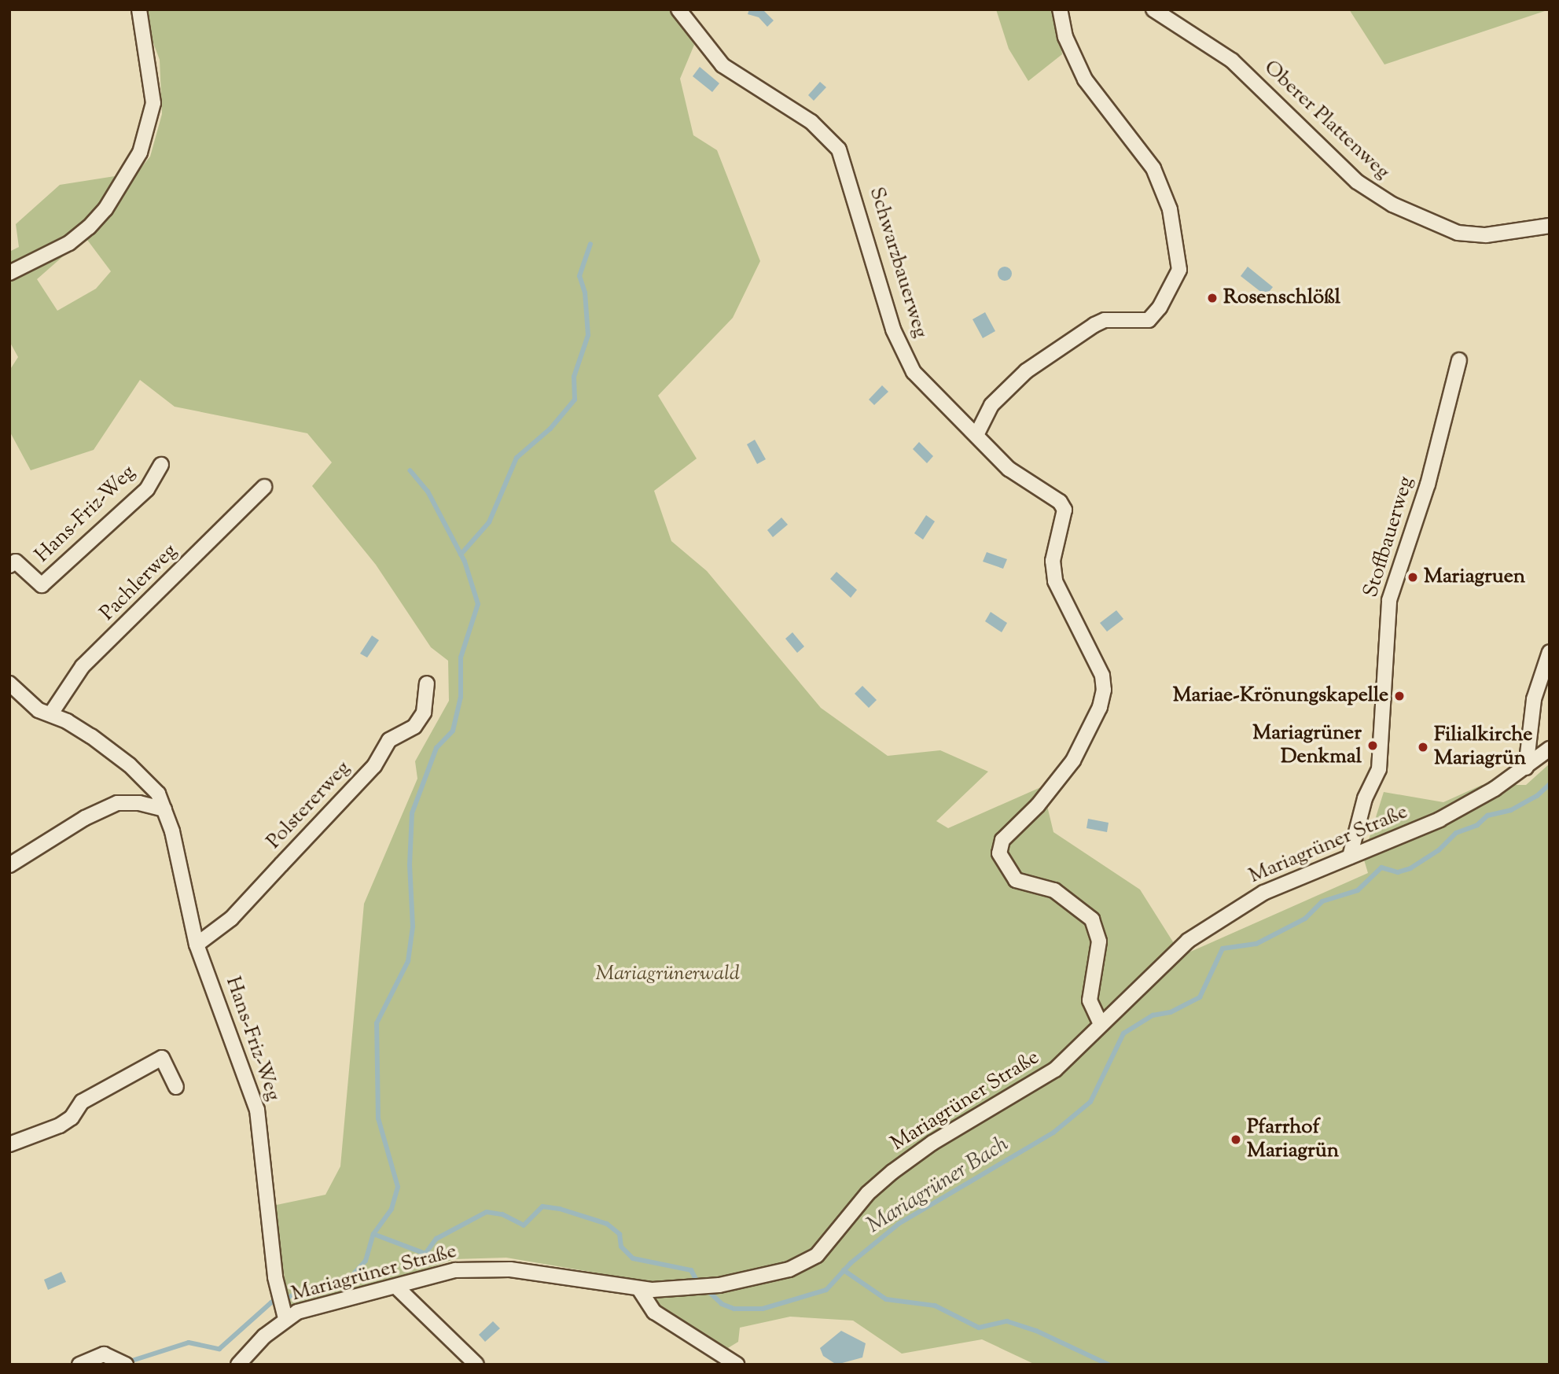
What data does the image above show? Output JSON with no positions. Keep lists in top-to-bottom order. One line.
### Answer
{"streets":{"street":["Oberer Plattenweg","Schwarzbauerweg","Hans-Friz-Weg","Stoffbauerweg","Pachlerweg","Polstererweg","Mariagrüner Straße"]},"crossings":[["Schwarzbauerweg","Mariagrüner Straße"],["Hans-Friz-Weg","Pachlerweg"],["Hans-Friz-Weg","Polstererweg"],["Hans-Friz-Weg","Mariagrüner Straße"],["Stoffbauerweg","Mariagrüner Straße"]],"water":["Mariagrüner Bach"],"parks":["Mariagrünerwald"],"places":["Rosenschlößl","Mariagruen","Mariae-Krönungskapelle","Mariagrüner Denkmal","Filialkirche Mariagrün","Pfarrhof Mariagrün"]}
